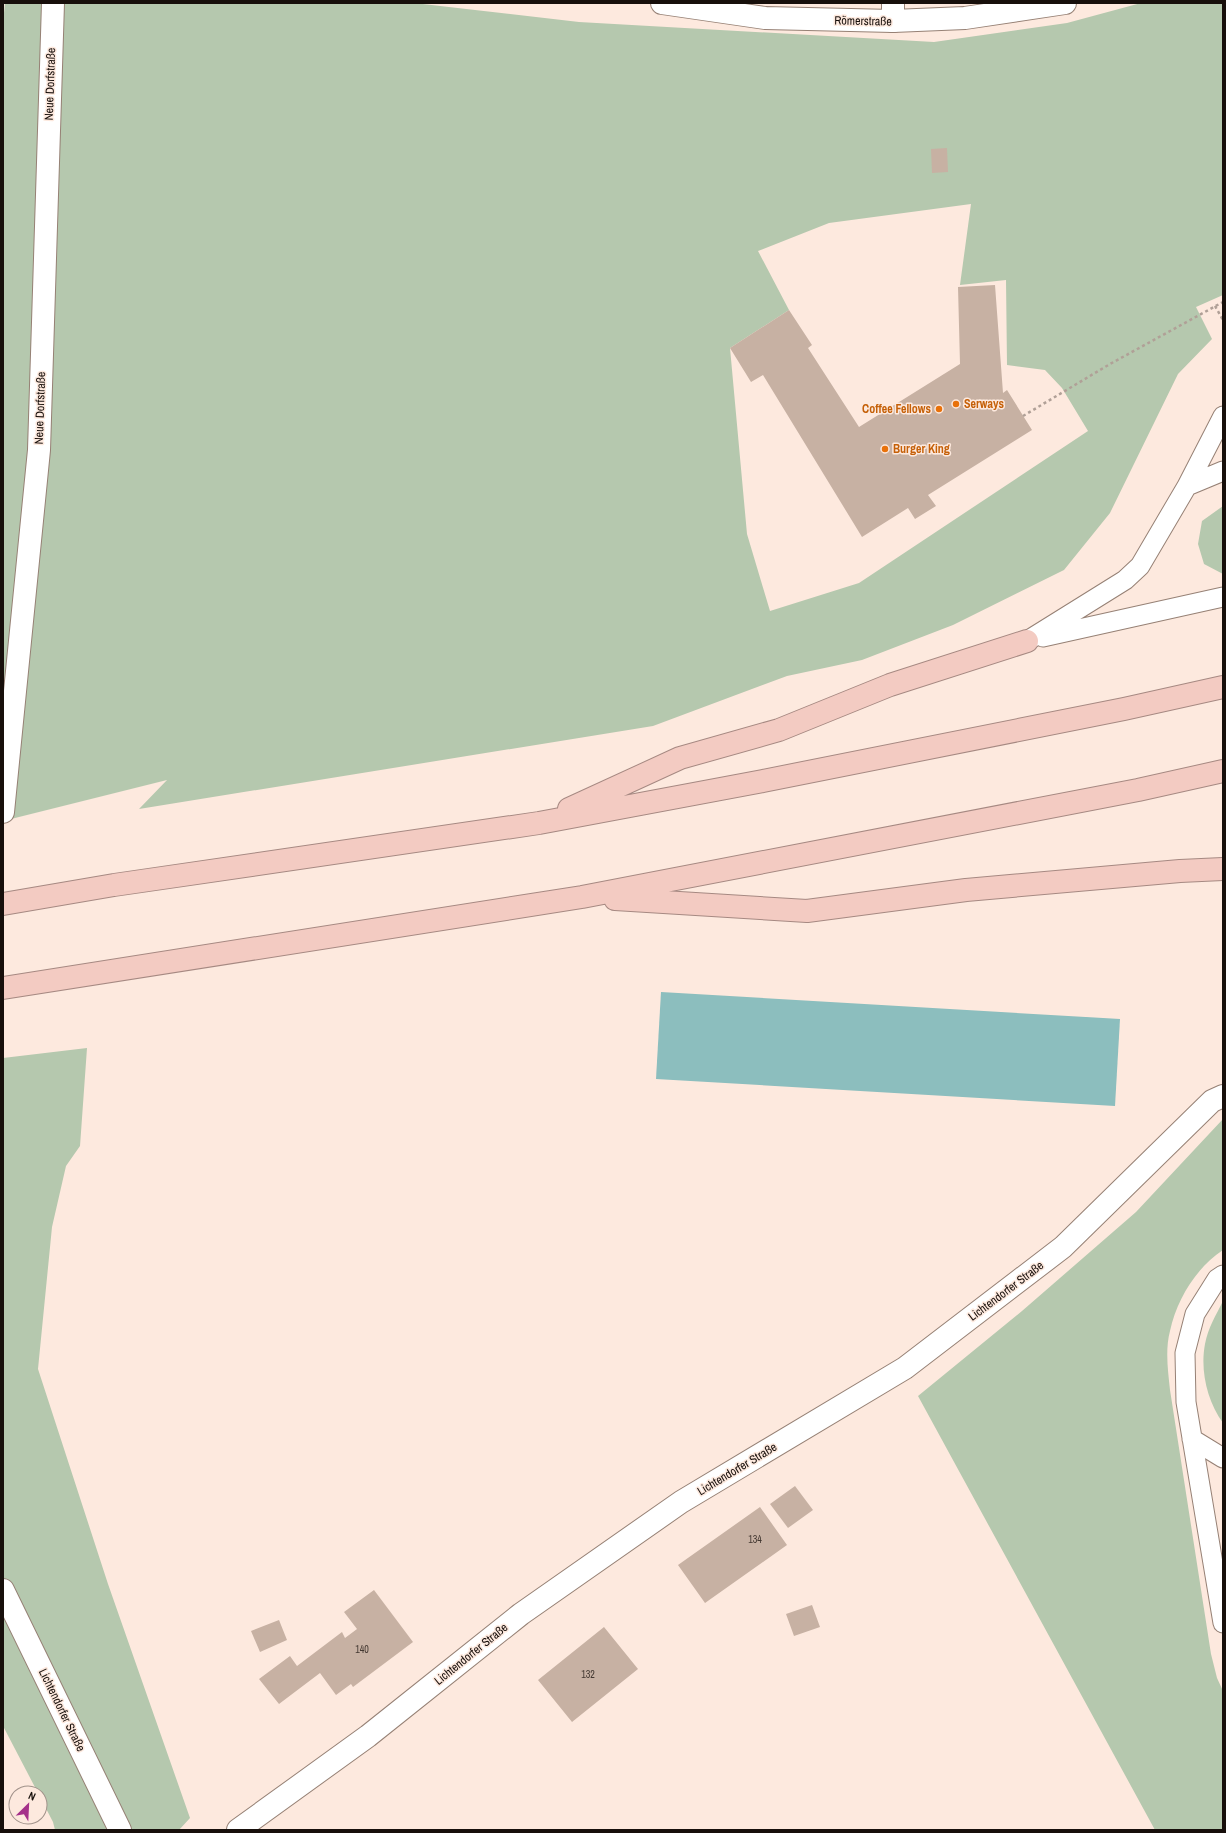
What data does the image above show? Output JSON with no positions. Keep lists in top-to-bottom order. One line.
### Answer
{"streets":{"street":["Römerstraße","Neue Dorfstraße","Lichtendorfer Straße"]},"places":["Serways","Coffee Fellows","Burger King"],"house_numbers":["134","140","132"],"north":"top right"}
